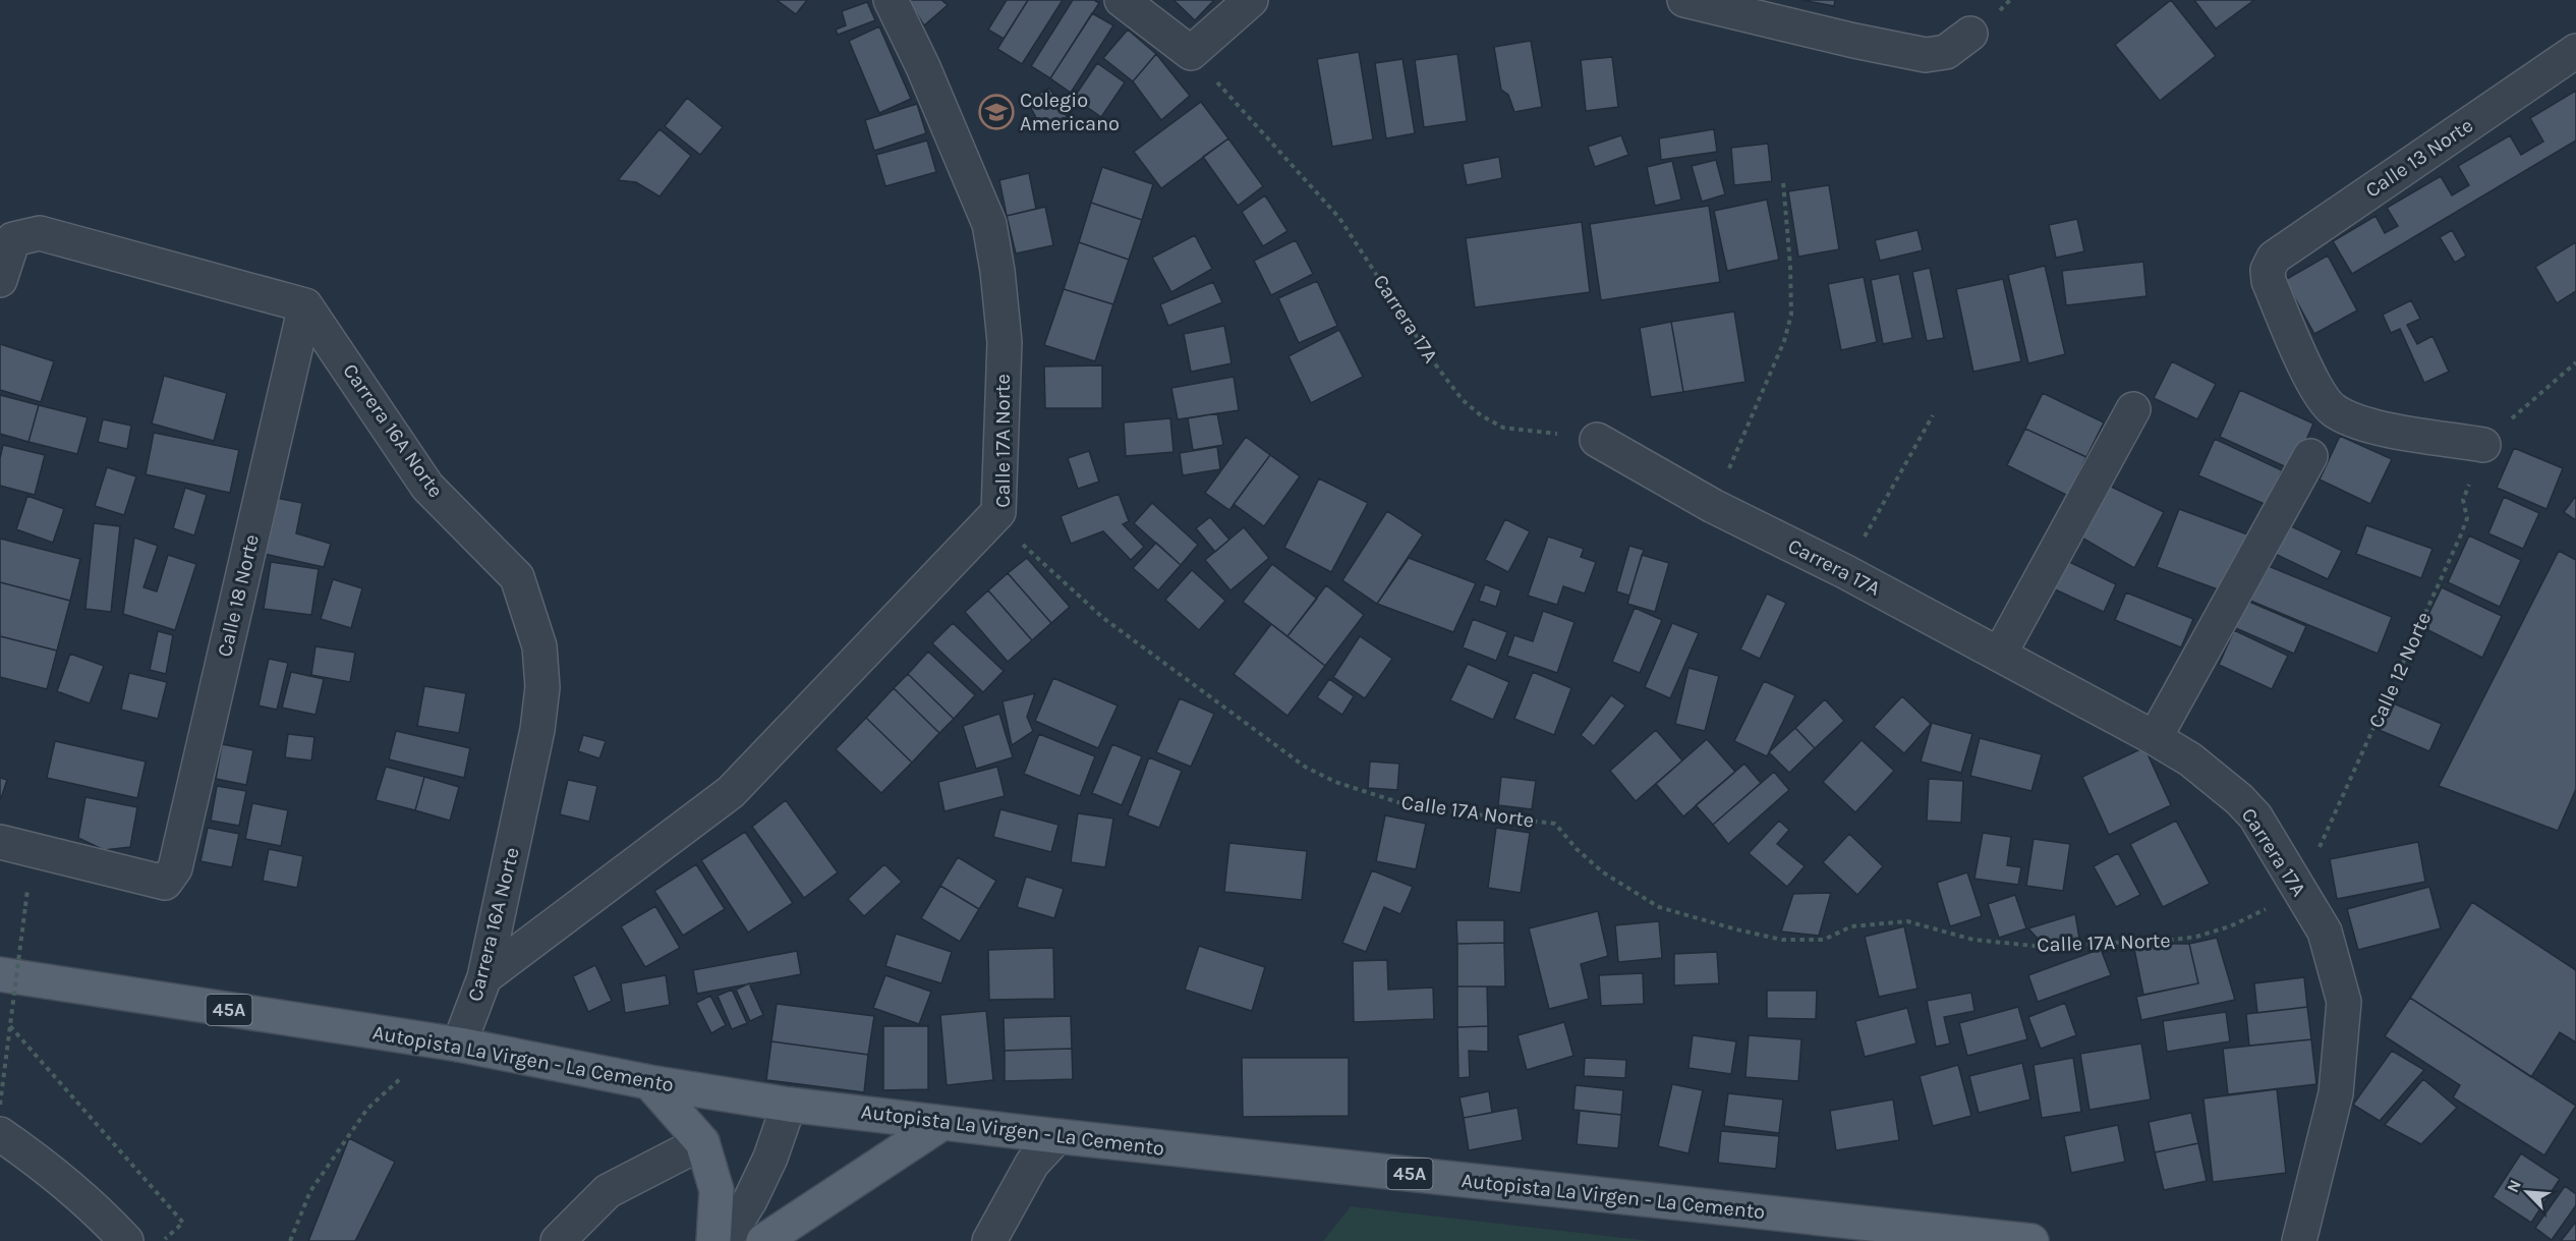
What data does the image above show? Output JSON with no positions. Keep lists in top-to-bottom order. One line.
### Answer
{"streets":{"main road":["45A","Autopista La Virgen - La Cemento"],"street":["Calle 13 Norte","Carrera 17A","Carrera 16A Norte","Calle 17A Norte","Calle 18 Norte"],"path":["Calle 12 Norte"]},"crossings":[["Calle 13 Norte","Calle 12 Norte"],["Carrera 17A","Calle 17A Norte"],["Carrera 17A","Calle 12 Norte"],["Carrera 16A Norte","Calle 18 Norte"],["Carrera 16A Norte","Autopista La Virgen - La Cemento"],["Calle 17A Norte","Calle 12 Norte"]],"places":{"school or university":["Colegio Americano"]},"north":"top left"}
